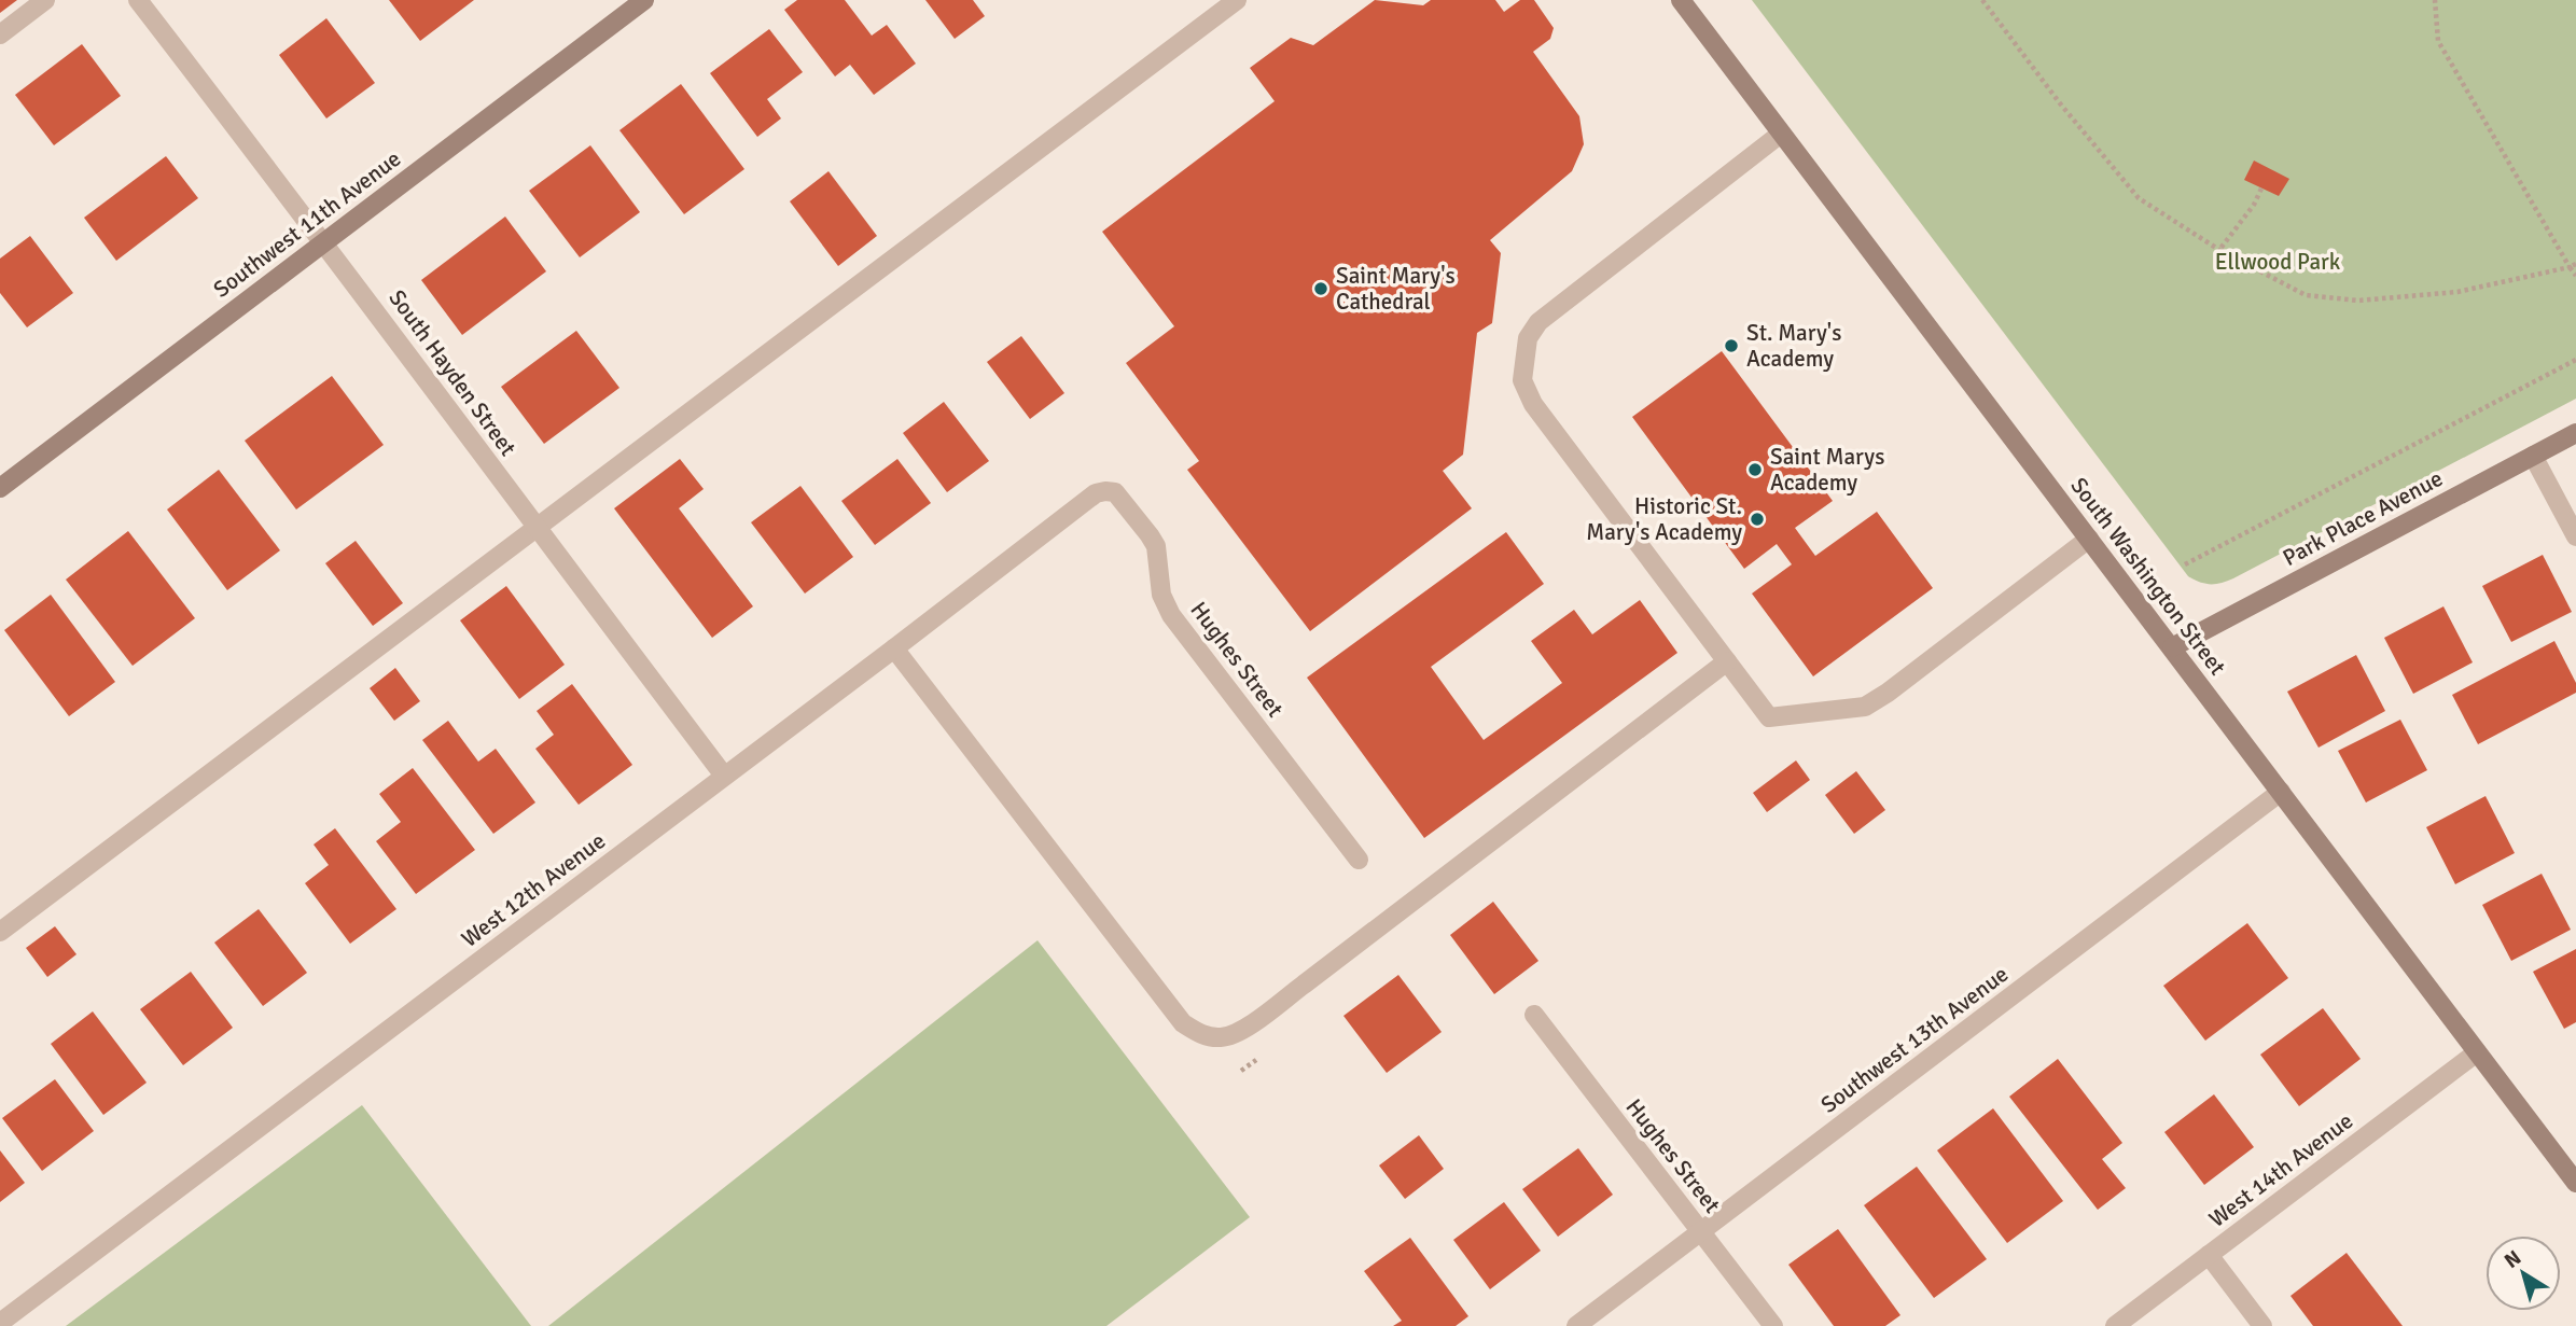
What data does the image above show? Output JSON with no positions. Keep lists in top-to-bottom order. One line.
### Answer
{"streets":{"main road":["Southwest 11th Avenue","Park Place Avenue","South Washington Street"],"street":["South Hayden Street","Hughes Street","West 12th Avenue","Southwest 13th Avenue","West 14th Avenue"]},"crossings":[["Southwest 11th Avenue","South Hayden Street"],["South Hayden Street","West 12th Avenue"],["Park Place Avenue","South Washington Street"],["South Washington Street","Southwest 13th Avenue"],["South Washington Street","West 14th Avenue"],["Hughes Street","West 12th Avenue"],["Hughes Street","Southwest 13th Avenue"]],"parks":["Ellwood Park"],"places":["Saint Mary's Cathedral","St. Mary's Academy","Saint Marys Academy","Historic St. Mary's Academy"],"north":"top left"}
